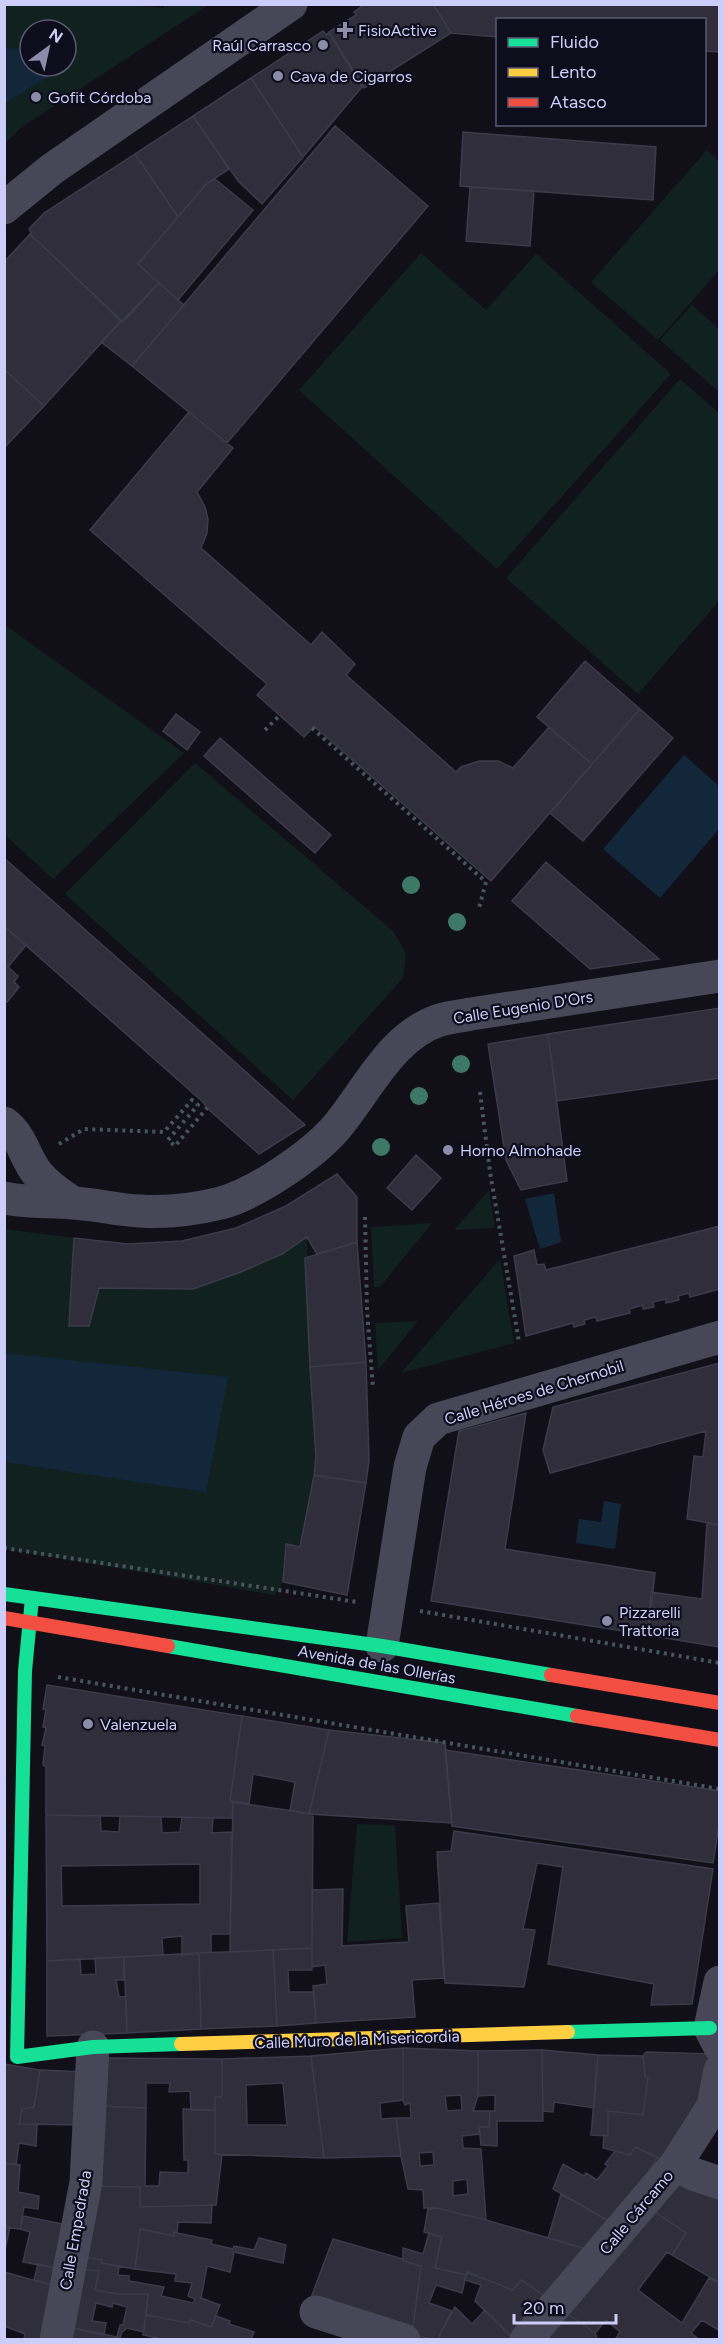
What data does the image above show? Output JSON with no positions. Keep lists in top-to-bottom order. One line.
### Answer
{"streets":{"main road":["Avenida de las Ollerías","Calle Muro de la Misericordia"],"street":["Calle Eugenio D'Ors","Calle Héroes de Chernobil","Calle Cárcamo","Calle Empedrada"]},"crossings":[["Calle Héroes de Chernobil","Avenida de las Ollerías"],["Calle Muro de la Misericordia","Calle Empedrada"]],"places":{"health":["FisioActive"],"other":["Raúl Carrasco","Cava de Cigarros","Gofit Córdoba","Horno Almohade","Pizzarelli Trattoria","Valenzuela"]},"legend":["Fluido","Lento","Atasco"],"scale_bar":"20 m","north":"top right"}
